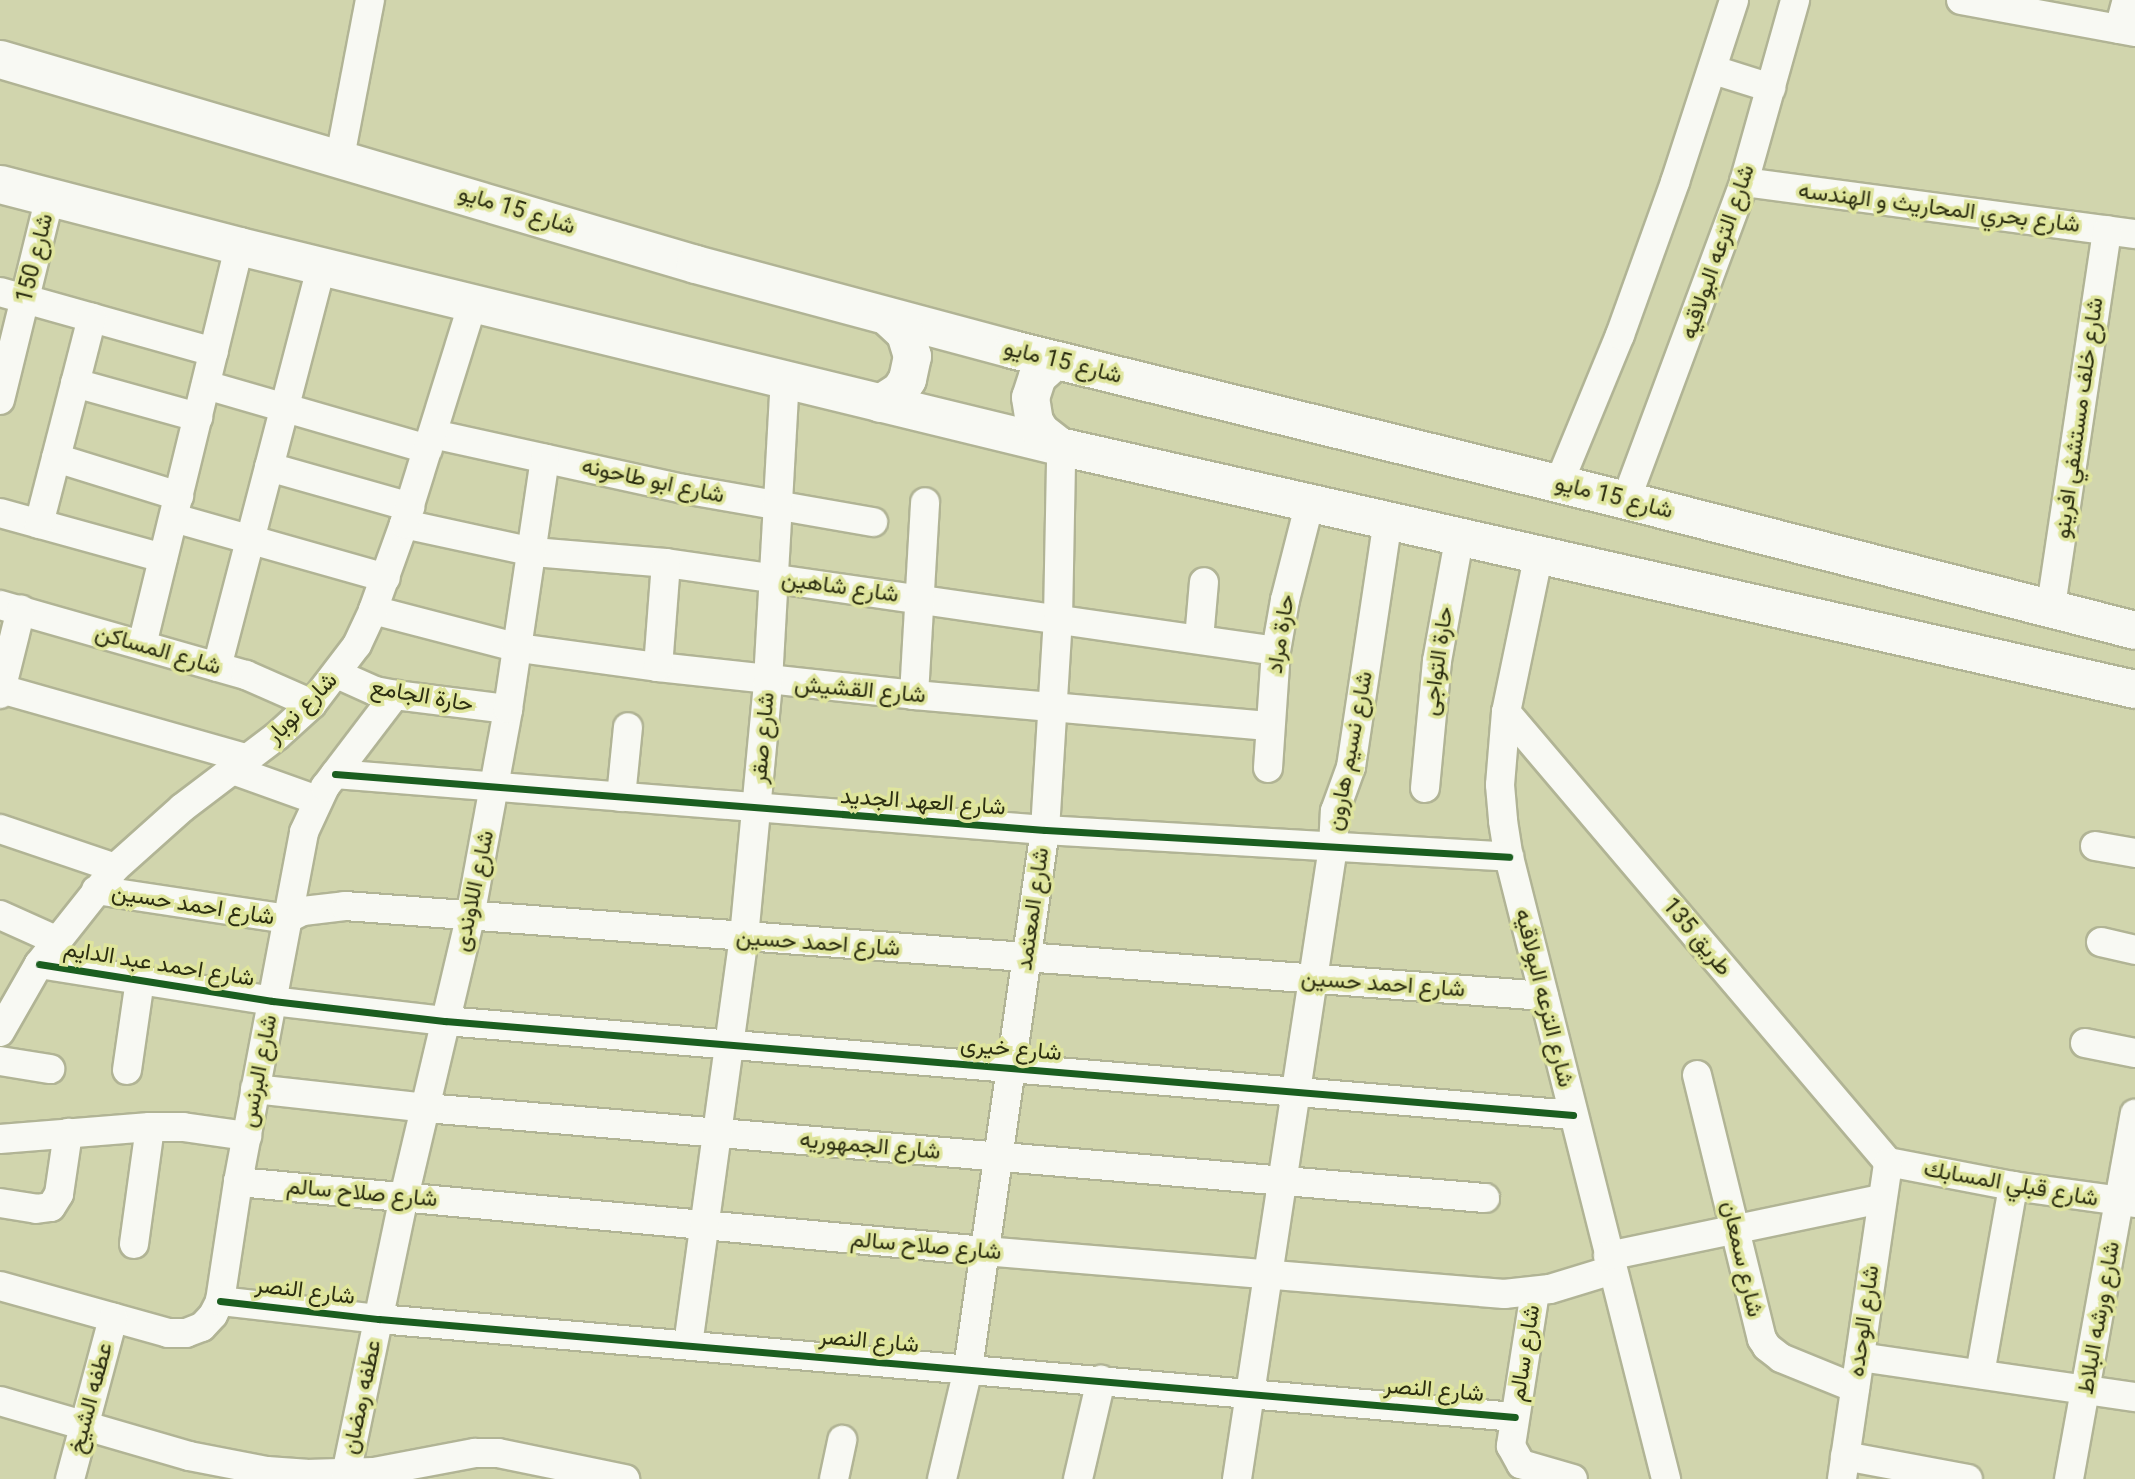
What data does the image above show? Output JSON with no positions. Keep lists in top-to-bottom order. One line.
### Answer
{"streets":{"main road":["شارع 15 مايو"],"street":["شارع بحري المحاريث و الهندسه","شارع الترعه البولاقيه","شارع 150","شارع خلف مستشفي افرينو","شارع ابو طاحونه","شارع شاهين","حارة مراد","شارع المساكن","حارة التواجى","شارع القشيش","حارة الجامع","شارع نوبار","شارع صقر","شارع نسيم هارون","شارع العهد الجديد","شارع اللاوندى","شارع احمد حسين","شارع المعتمد","طريق 135","شارع احمد عبد الدايم","شارع خيرى","شارع البرنس","شارع الجمهوريه","شارع قبلي المسابك","شارع صلاح سالم","شارع سمعان","شارع النصر","شارع ورشه البلاط","شارع الوحده","شارع سالم","عطفه رمضان","عطفه الشيخ"]},"crossings":[["شارع بحري المحاريث و الهندسه","شارع الترعه البولاقيه"],["شارع بحري المحاريث و الهندسه","شارع خلف مستشفي افرينو"],["شارع 15 مايو","شارع الترعه البولاقيه"],["شارع 15 مايو","شارع خلف مستشفي افرينو"],["شارع الترعه البولاقيه","شارع العهد الجديد"],["شارع الترعه البولاقيه","شارع احمد حسين"],["شارع الترعه البولاقيه","طريق 135"],["شارع الترعه البولاقيه","شارع خيرى"],["شارع الترعه البولاقيه","شارع صلاح سالم"],["شارع ابو طاحونه","شارع نوبار"],["شارع ابو طاحونه","شارع صقر"],["شارع ابو طاحونه","شارع اللاوندى"],["شارع شاهين","حارة مراد"],["شارع شاهين","شارع نوبار"],["شارع شاهين","شارع صقر"],["شارع شاهين","شارع اللاوندى"],["شارع شاهين","شارع المعتمد"],["حارة مراد","شارع القشيش"],["شارع المساكن","شارع نوبار"],["شارع القشيش","شارع نوبار"],["شارع القشيش","شارع صقر"],["شارع القشيش","شارع اللاوندى"],["شارع القشيش","شارع المعتمد"],["حارة الجامع","شارع نوبار"],["حارة الجامع","شارع اللاوندى"],["حارة الجامع","شارع البرنس"],["شارع نوبار","شارع احمد حسين"],["شارع نوبار","شارع احمد عبد الدايم"],["شارع صقر","شارع العهد الجديد"],["شارع صقر","شارع احمد حسين"],["شارع صقر","شارع خيرى"],["شارع صقر","شارع الجمهوريه"],["شارع صقر","شارع صلاح سالم"],["شارع صقر","شارع النصر"],["شارع نسيم هارون","شارع العهد الجديد"],["شارع نسيم هارون","شارع احمد حسين"],["شارع نسيم هارون","شارع خيرى"],["شارع نسيم هارون","شارع الجمهوريه"],["شارع نسيم هارون","شارع صلاح سالم"],["شارع نسيم هارون","شارع النصر"],["شارع العهد الجديد","شارع اللاوندى"],["شارع العهد الجديد","شارع المعتمد"],["شارع العهد الجديد","شارع البرنس"],["شارع اللاوندى","شارع احمد حسين"],["شارع اللاوندى","شارع احمد عبد الدايم"],["شارع اللاوندى","شارع خيرى"],["شارع اللاوندى","شارع الجمهوريه"],["شارع اللاوندى","شارع صلاح سالم"],["شارع اللاوندى","شارع النصر"],["شارع اللاوندى","عطفه رمضان"],["شارع احمد حسين","شارع المعتمد"],["شارع احمد حسين","شارع البرنس"],["شارع المعتمد","شارع خيرى"],["شارع المعتمد","شارع الجمهوريه"],["شارع المعتمد","شارع صلاح سالم"],["شارع المعتمد","شارع النصر"],["طريق 135","شارع قبلي المسابك"],["طريق 135","شارع الوحده"],["شارع احمد عبد الدايم","شارع خيرى"],["شارع احمد عبد الدايم","شارع البرنس"],["شارع البرنس","شارع الجمهوريه"],["شارع البرنس","شارع صلاح سالم"],["شارع البرنس","شارع النصر"],["شارع قبلي المسابك","شارع ورشه البلاط"],["شارع قبلي المسابك","شارع الوحده"],["شارع صلاح سالم","شارع سمعان"],["شارع صلاح سالم","شارع الوحده"],["شارع صلاح سالم","شارع سالم"],["شارع سمعان","شارع الوحده"],["شارع النصر","شارع سالم"],["شارع النصر","عطفه رمضان"]]}
